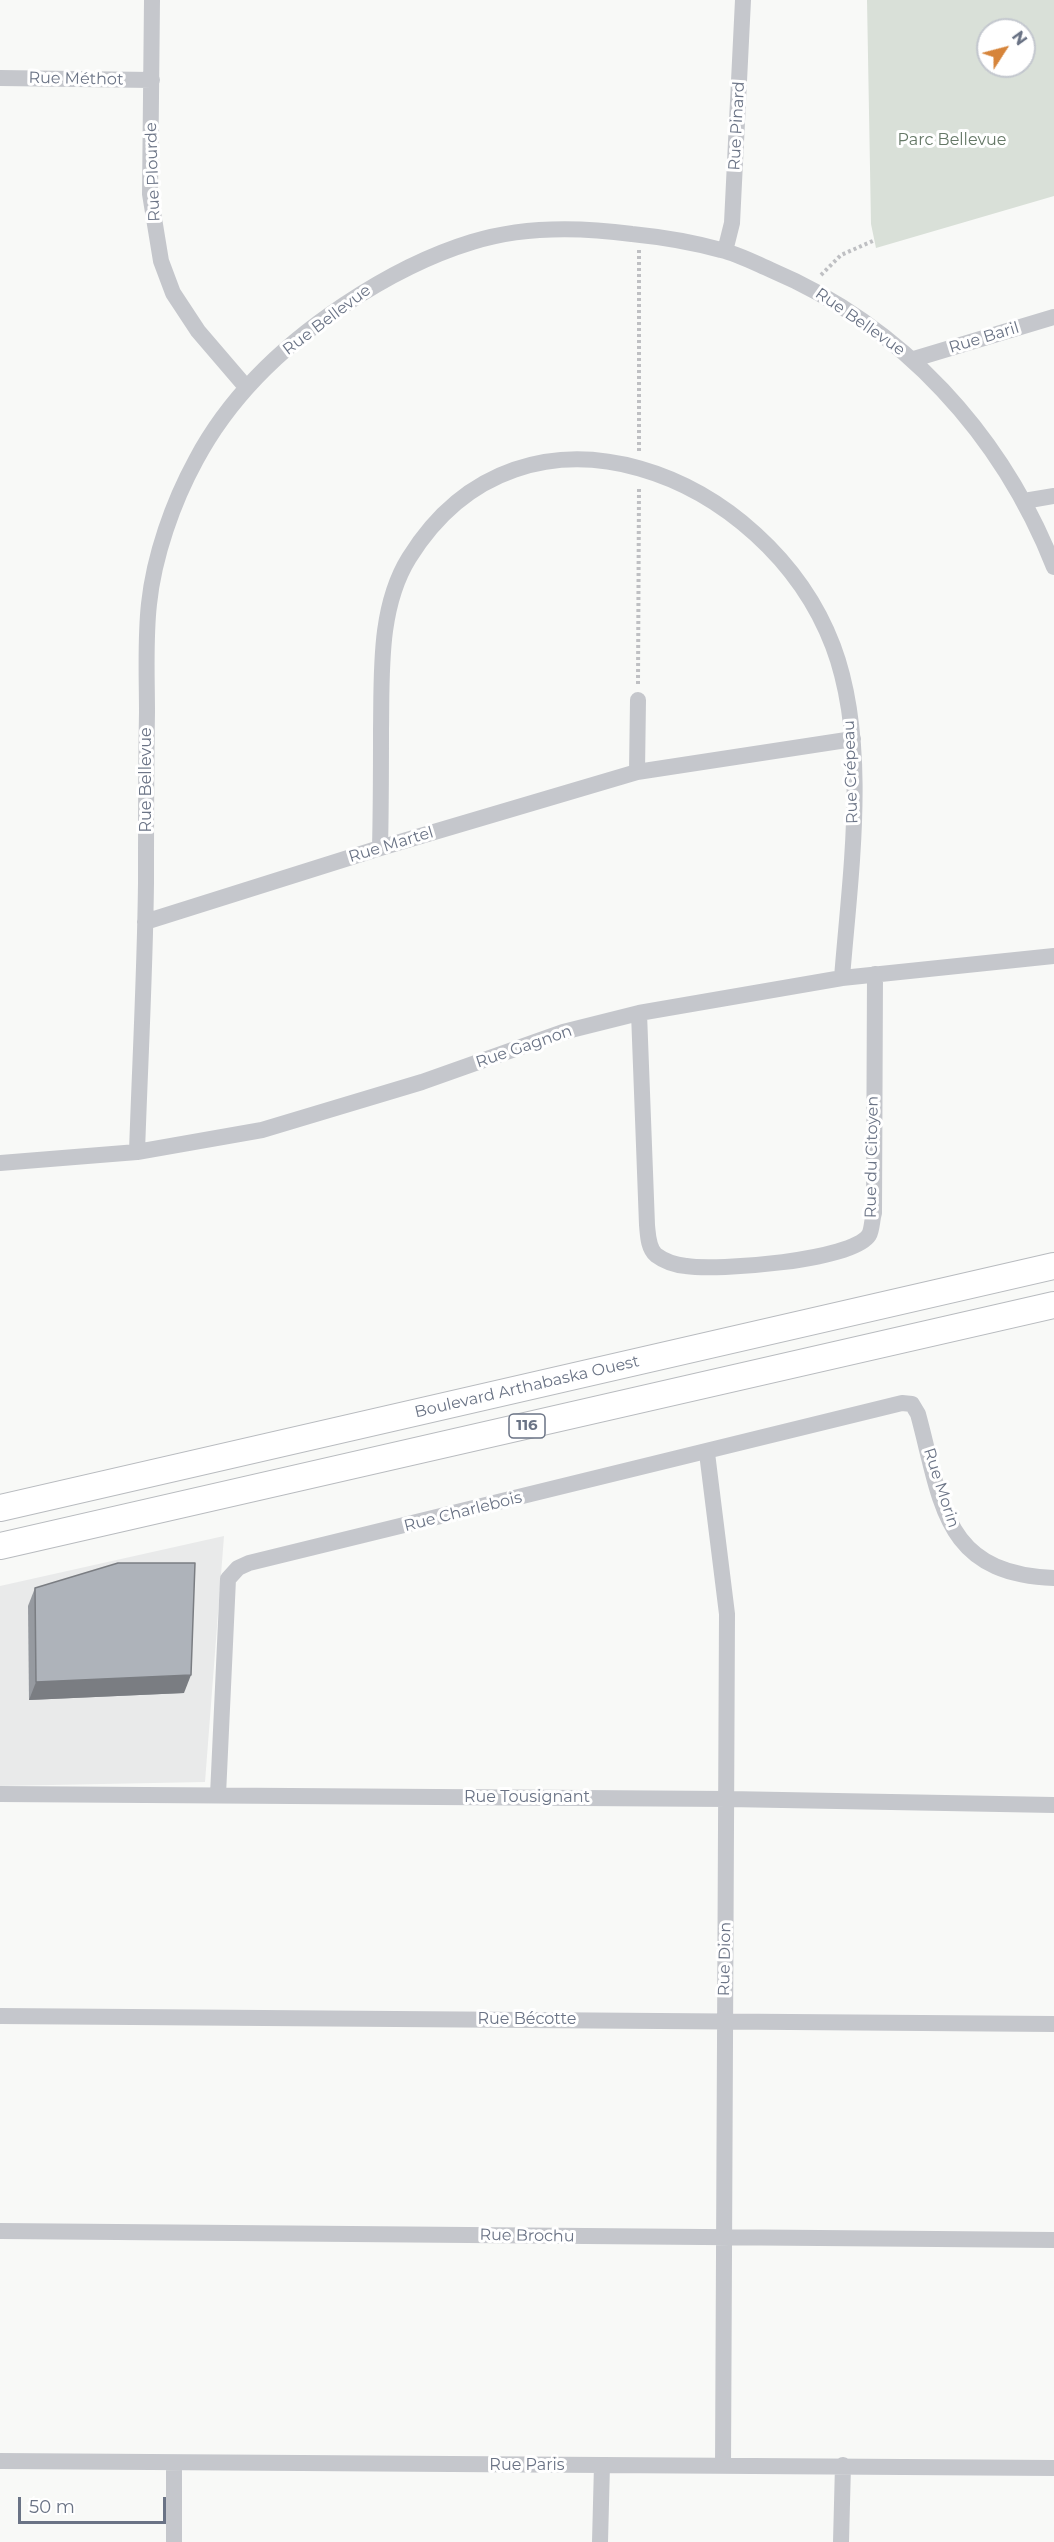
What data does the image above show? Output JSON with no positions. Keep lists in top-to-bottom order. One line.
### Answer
{"streets":{"main road":["Boulevard Arthabaska Ouest","116"],"street":["Rue Méthot","Rue Pinard","Rue Plourde","Rue Bellevue","Rue Baril","Rue Crépeau","Rue Martel","Rue Gagnon","Rue du Citoyen","Rue Morin","Rue Charlebois","Rue Tousignant","Rue Dion","Rue Bécotte","Rue Brochu","Rue Paris"]},"crossings":[["Rue Méthot","Rue Plourde"],["Rue Pinard","Rue Bellevue"],["Rue Plourde","Rue Bellevue"],["Rue Bellevue","Rue Baril"],["Rue Bellevue","Rue Martel"],["Rue Bellevue","Rue Gagnon"],["Rue Crépeau","Rue Martel"],["Rue Crépeau","Rue Gagnon"],["Rue Gagnon","Rue du Citoyen"],["Rue Morin","Rue Charlebois"],["Rue Charlebois","Rue Tousignant"],["Rue Charlebois","Rue Dion"],["Rue Tousignant","Rue Dion"],["Rue Dion","Rue Bécotte"],["Rue Dion","Rue Brochu"],["Rue Dion","Rue Paris"]],"parks":["Parc Bellevue"],"scale_bar":"50 m","north":"top right"}
